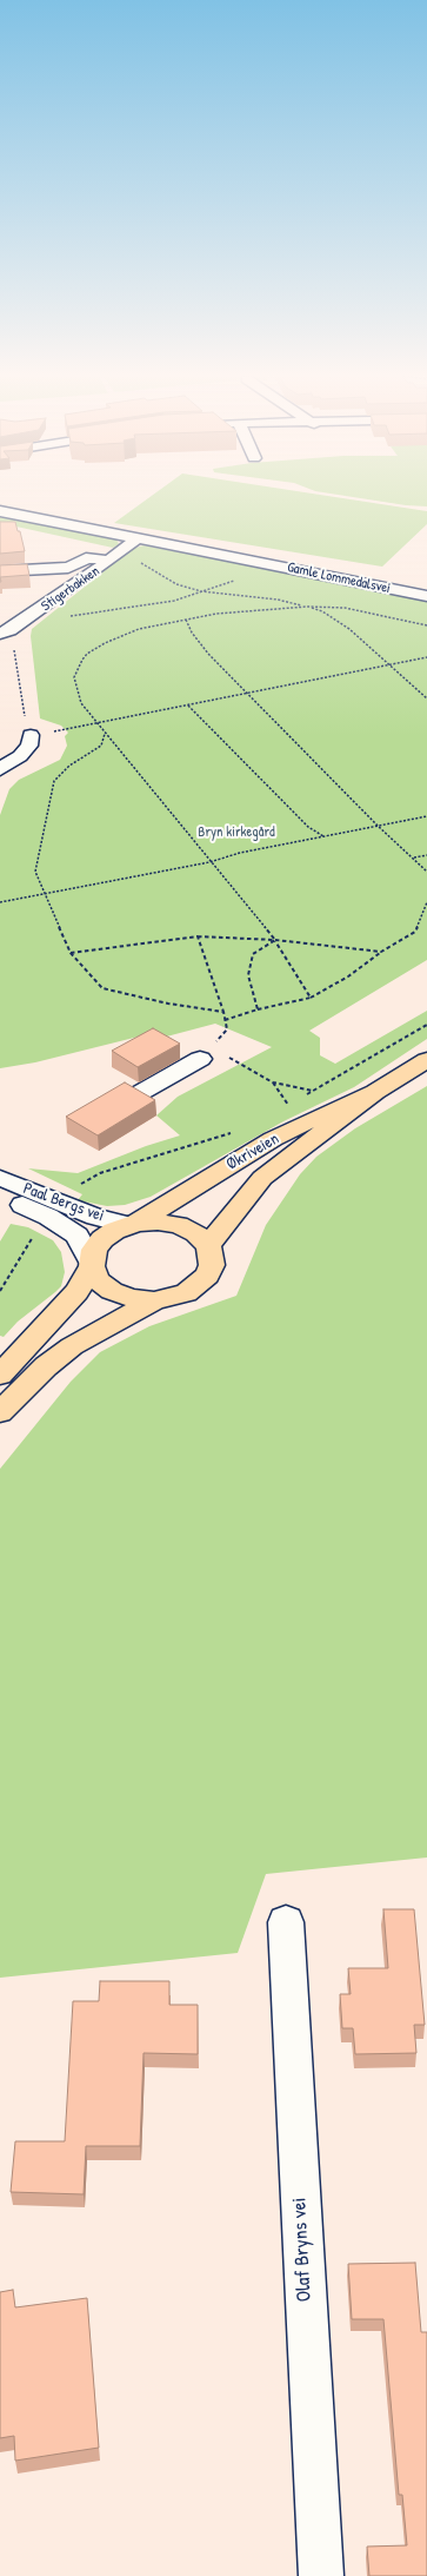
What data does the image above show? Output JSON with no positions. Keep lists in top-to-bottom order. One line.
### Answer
{"streets":{"main road":["Økriveien"],"street":["Gamle Lommedalsvei","Stigerbakken","Paal Bergs vei","Olaf Bryns vei"]},"crossings":[["Gamle Lommedalsvei","Stigerbakken"],["Økriveien","Paal Bergs vei"]],"parks":["Bryn kirkegård"]}
